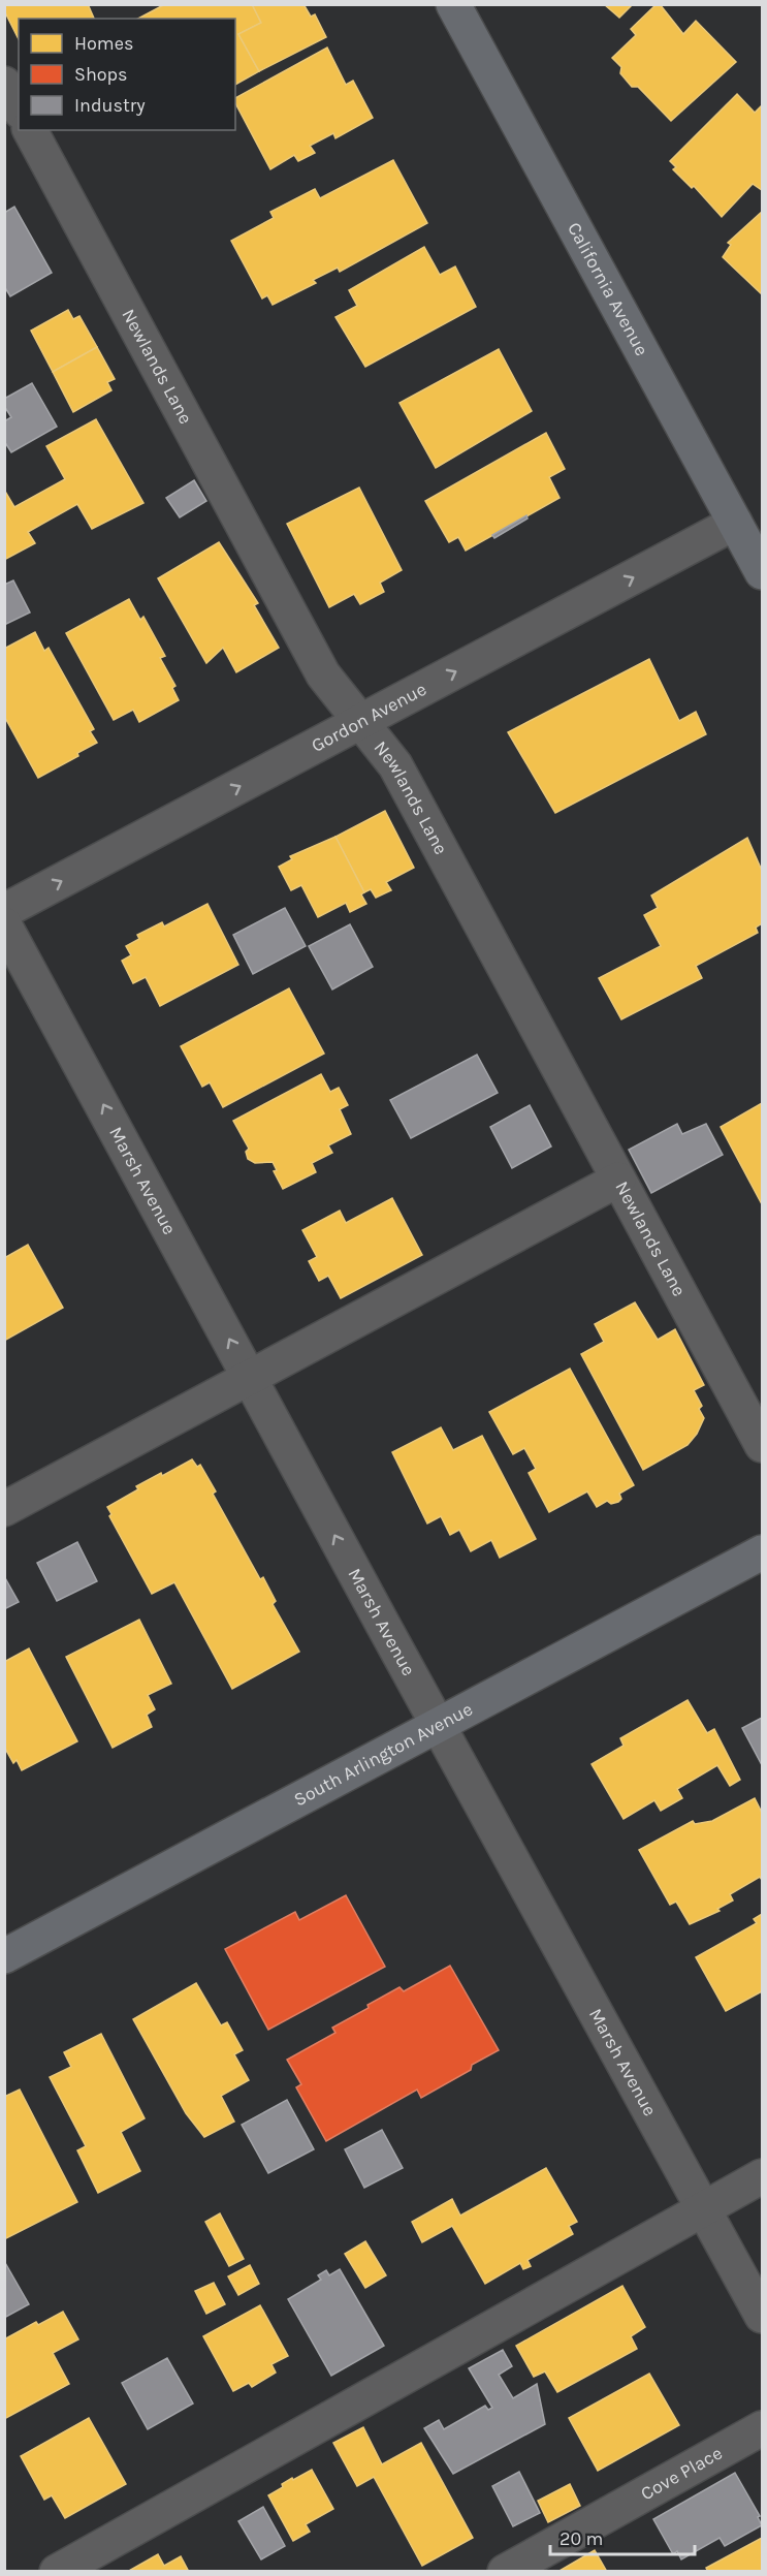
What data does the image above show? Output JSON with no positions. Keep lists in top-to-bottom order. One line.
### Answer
{"streets":{"main road":["California Avenue","South Arlington Avenue"],"street":["Newlands Lane","Gordon Avenue","Marsh Avenue","Cove Place"]},"crossings":[["California Avenue","Gordon Avenue"],["Newlands Lane","Gordon Avenue"],["Marsh Avenue","South Arlington Avenue"]],"one_way":["Gordon Avenue","Marsh Avenue"],"legend":["Homes","Shops","Industry"],"scale_bar":"20 m"}
